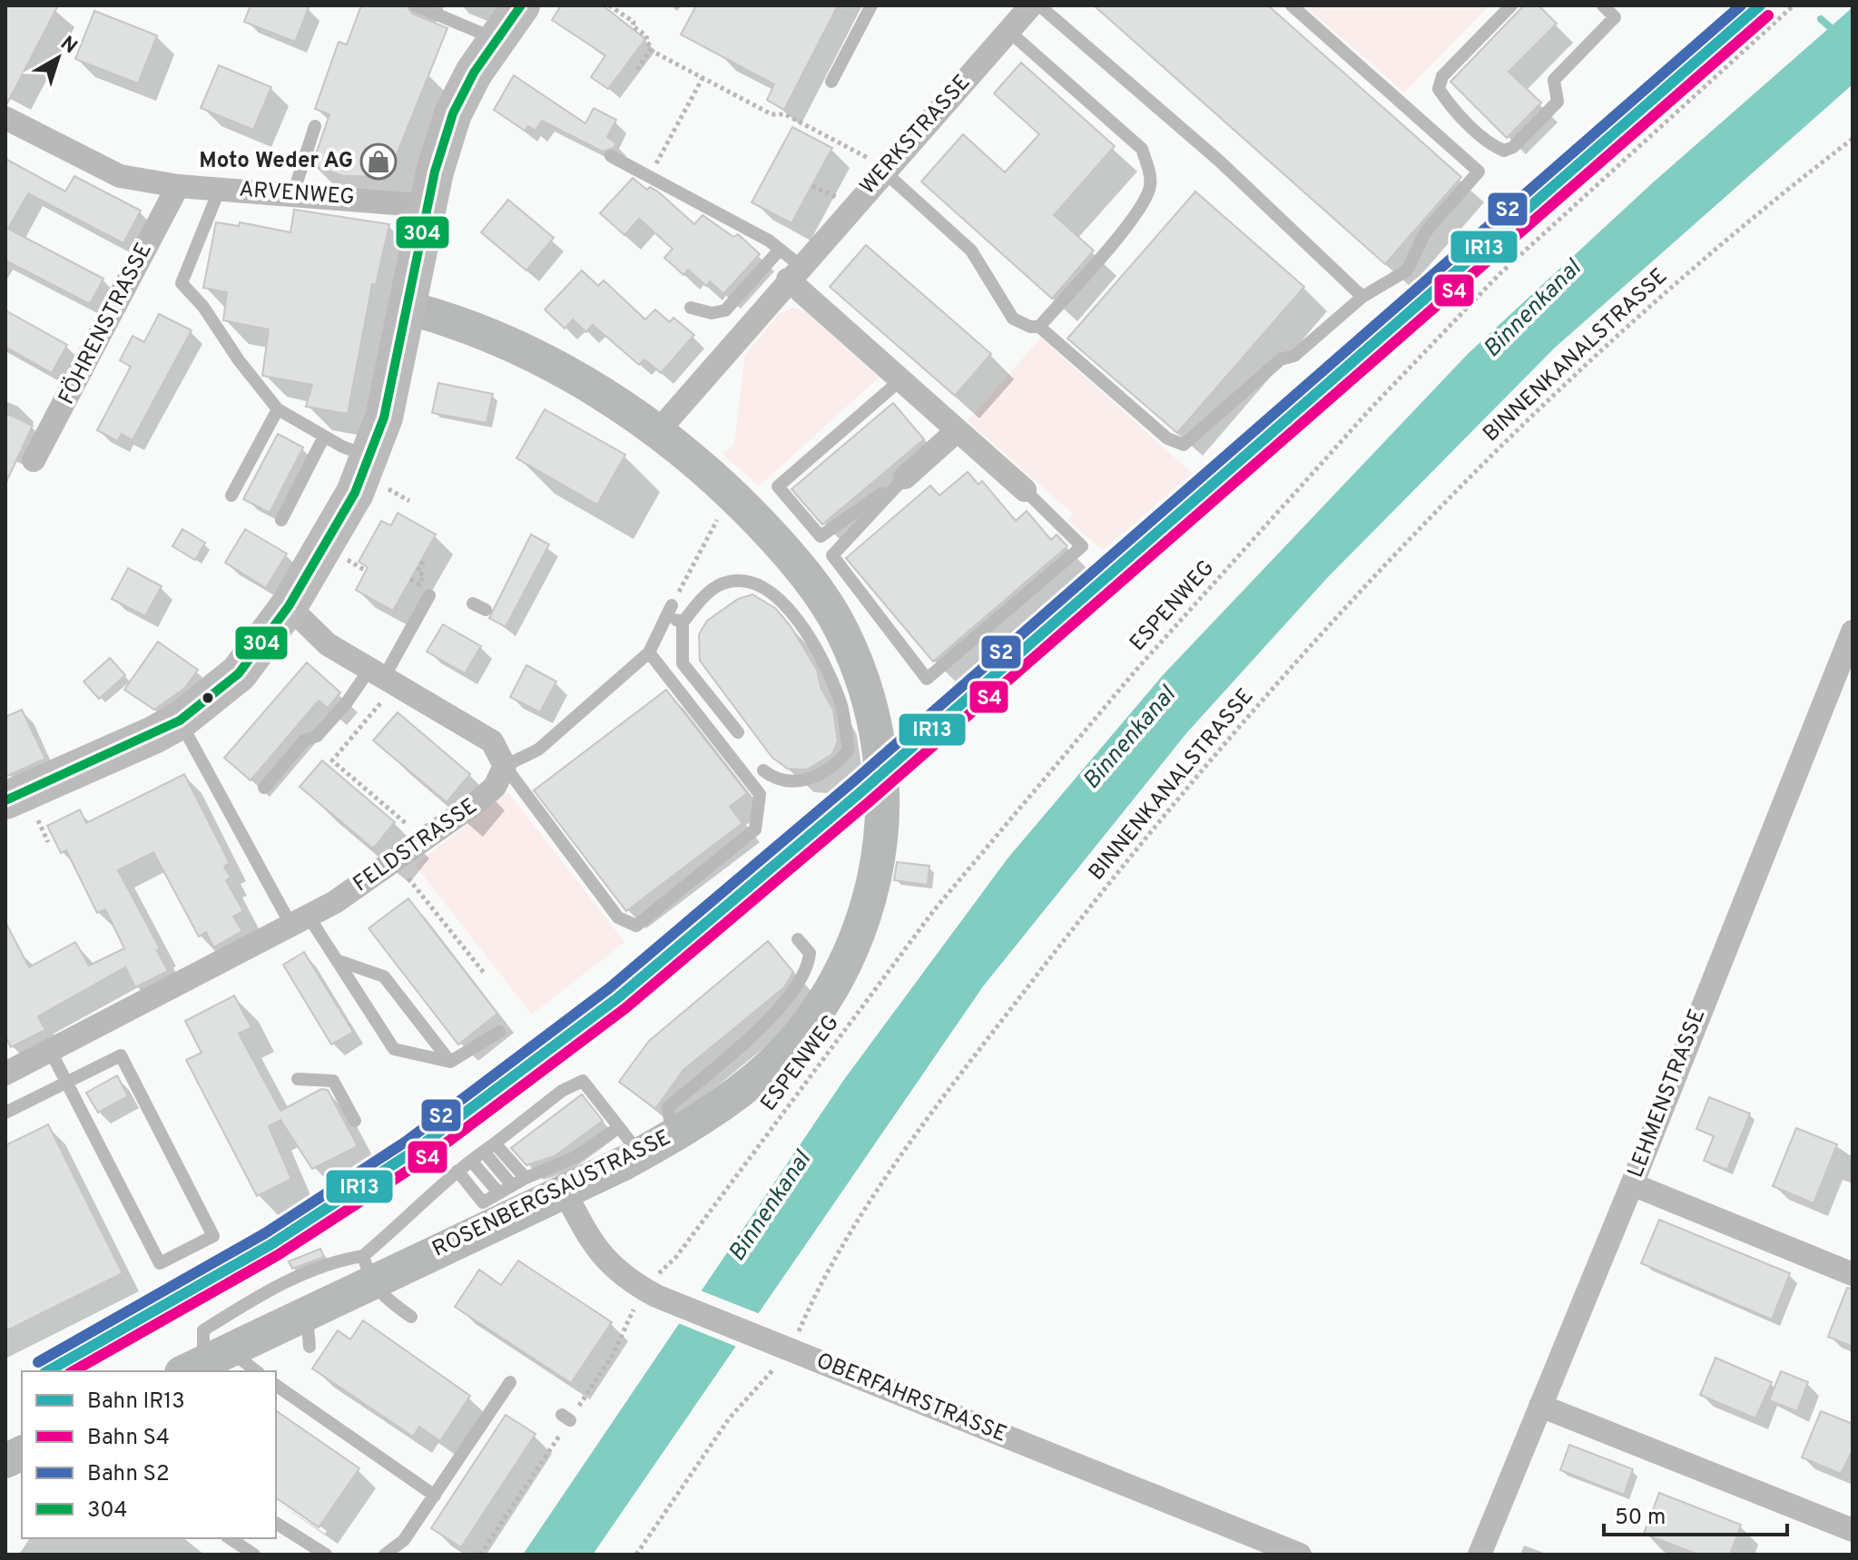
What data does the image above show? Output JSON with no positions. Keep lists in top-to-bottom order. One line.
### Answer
{"streets":{"street":["WERKSTRASSE","ARVENWEG","FÖHRENSTRASSE","FELDSTRASSE","LEHMENSTRASSE","ROSENBERGSAUSTRASSE","OBERFAHRSTRASSE"],"path":["BINNENKANALSTRASSE","ESPENWEG"]},"crossings":[["WERKSTRASSE","ROSENBERGSAUSTRASSE"],["ARVENWEG","FÖHRENSTRASSE"],["BINNENKANALSTRASSE","OBERFAHRSTRASSE"],["ESPENWEG","OBERFAHRSTRASSE"],["ROSENBERGSAUSTRASSE","OBERFAHRSTRASSE"]],"water":["Binnenkanal"],"places":{"shop":["Moto Weder AG"]},"lines":["rail line IR13","rail line S2","transit line 304","rail line S4"],"legend":["Bahn IR13","Bahn S4","Bahn S2","304"],"scale_bar":"50 m","north":"top right"}
